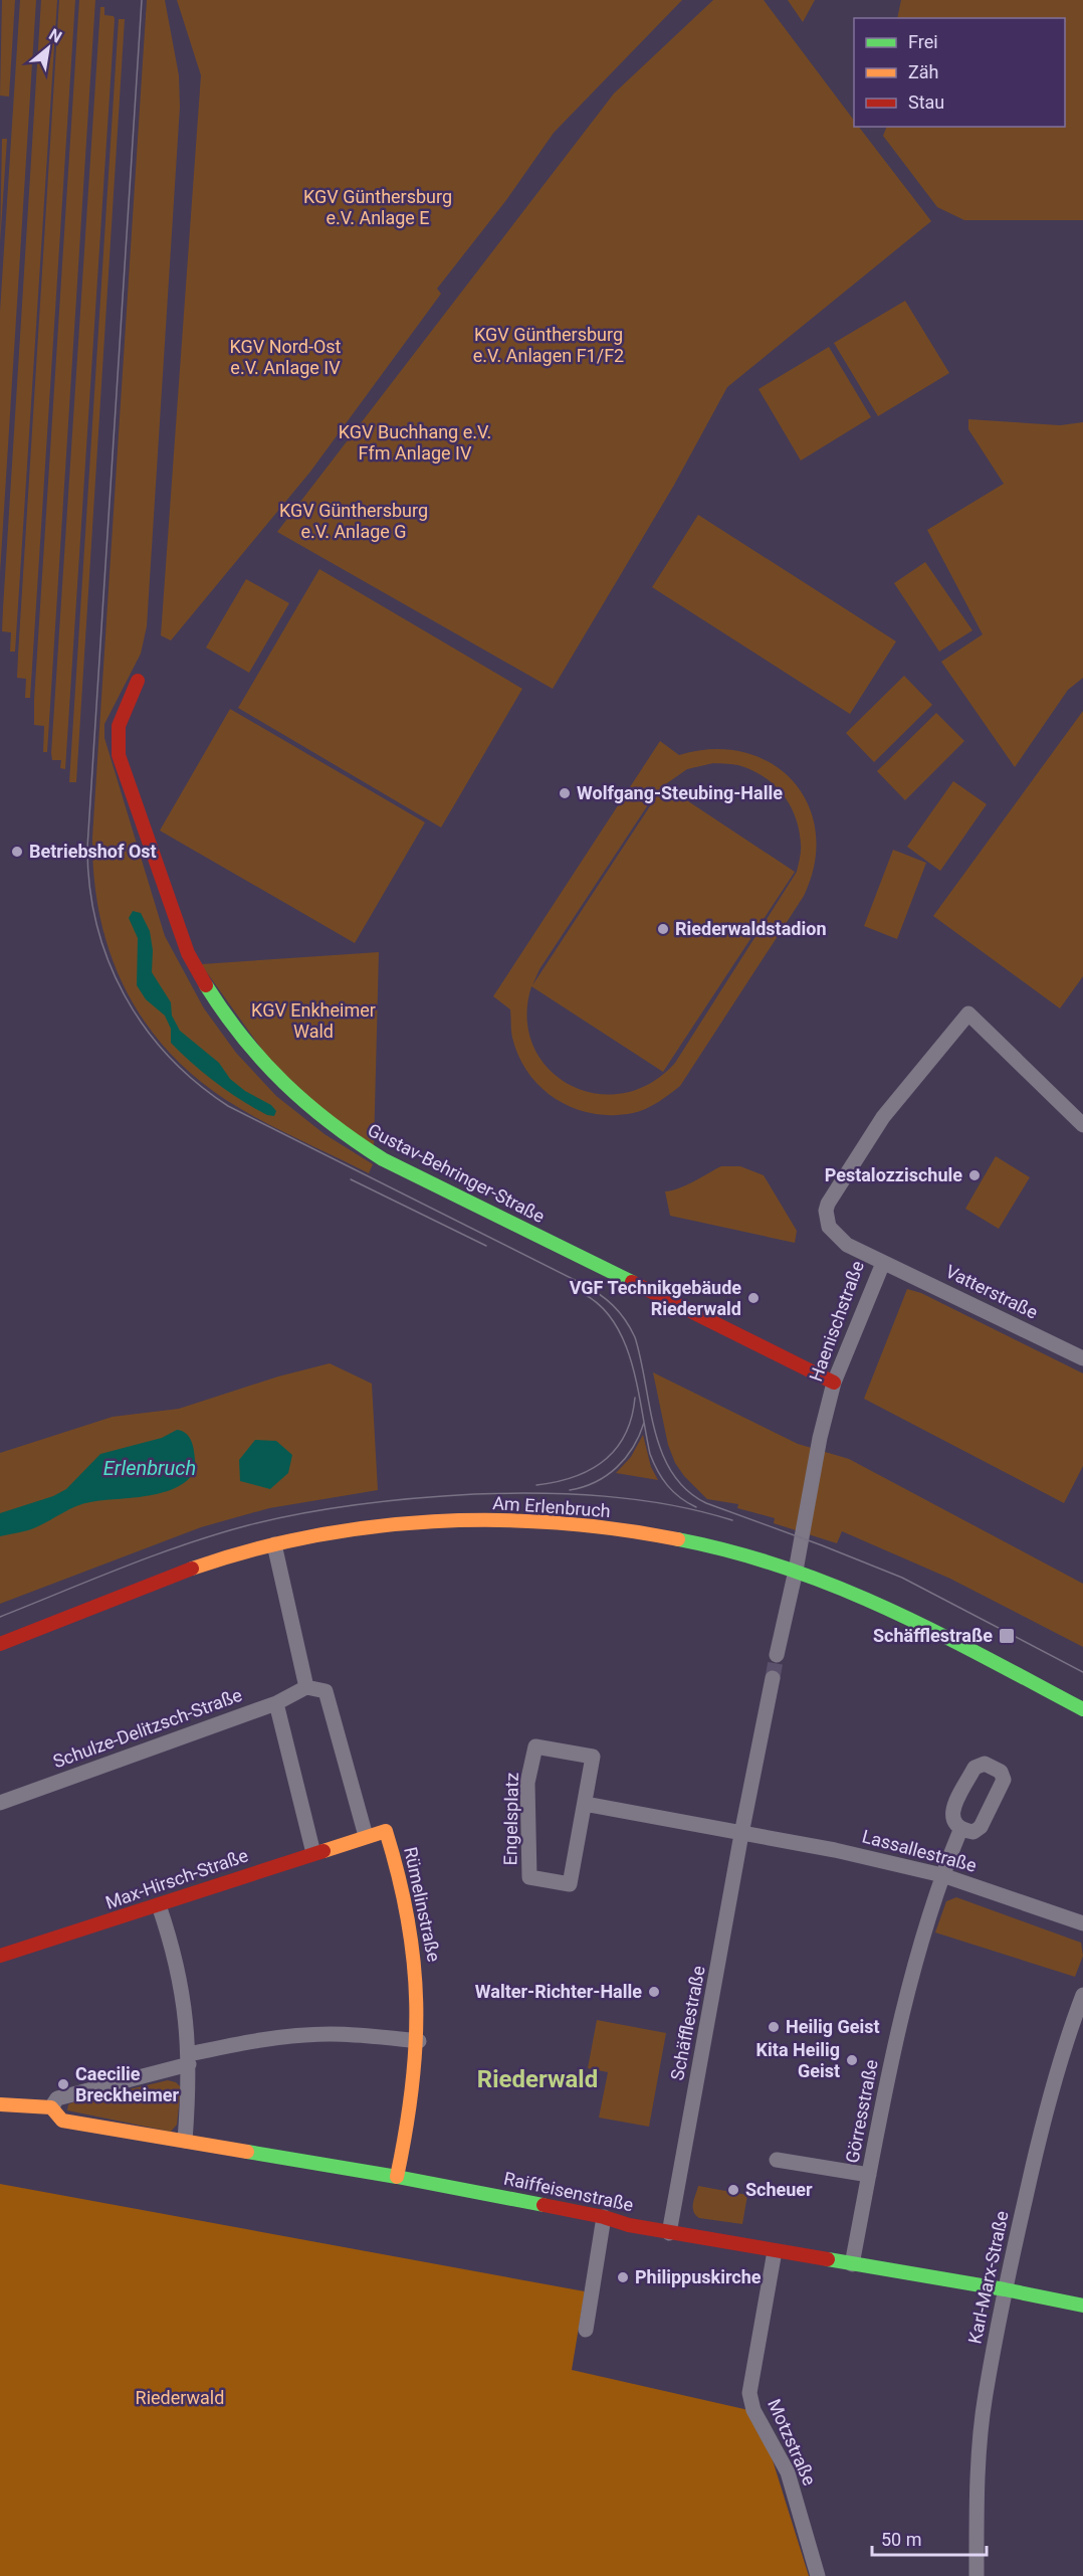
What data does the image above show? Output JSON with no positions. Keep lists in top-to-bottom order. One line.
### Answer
{"streets":{"street":["Gustav-Behringer-Straße","Vatterstraße","Haenischstraße","Am Erlenbruch","Schulze-Delitzsch-Straße","Engelsplatz","Lassallestraße","Max-Hirsch-Straße","Rümelinstraße","Schäfflestraße","Görresstraße","Raiffeisenstraße","Karl-Marx-Straße","Motzstraße"]},"crossings":[["Gustav-Behringer-Straße","Haenischstraße"],["Vatterstraße","Haenischstraße"],["Haenischstraße","Am Erlenbruch"],["Lassallestraße","Schäfflestraße"],["Lassallestraße","Görresstraße"],["Max-Hirsch-Straße","Rümelinstraße"],["Rümelinstraße","Raiffeisenstraße"],["Schäfflestraße","Raiffeisenstraße"],["Görresstraße","Raiffeisenstraße"],["Raiffeisenstraße","Karl-Marx-Straße"],["Raiffeisenstraße","Motzstraße"]],"districts":["Riederwald"],"water":["Erlenbruch"],"parks":["KGV Günthersburg e.V. Anlage E","KGV Günthersburg e.V. Anlagen F1/F2","KGV Nord-Ost e.V. Anlage IV","KGV Buchhang e.V. Ffm Anlage IV","KGV Günthersburg e.V. Anlage G","KGV Enkheimer Wald","Riederwald"],"places":{"other":["Wolfgang-Steubing-Halle","Betriebshof Ost","Riederwaldstadion","Pestalozzischule","VGF Technikgebäude Riederwald","Walter-Richter-Halle","Heilig Geist","Kita Heilig Geist","Caecilie Breckheimer","Scheuer","Philippuskirche"],"transit":["Schäfflestraße"]},"legend":["Frei","Zäh","Stau"],"scale_bar":"50 m","north":"top right"}
